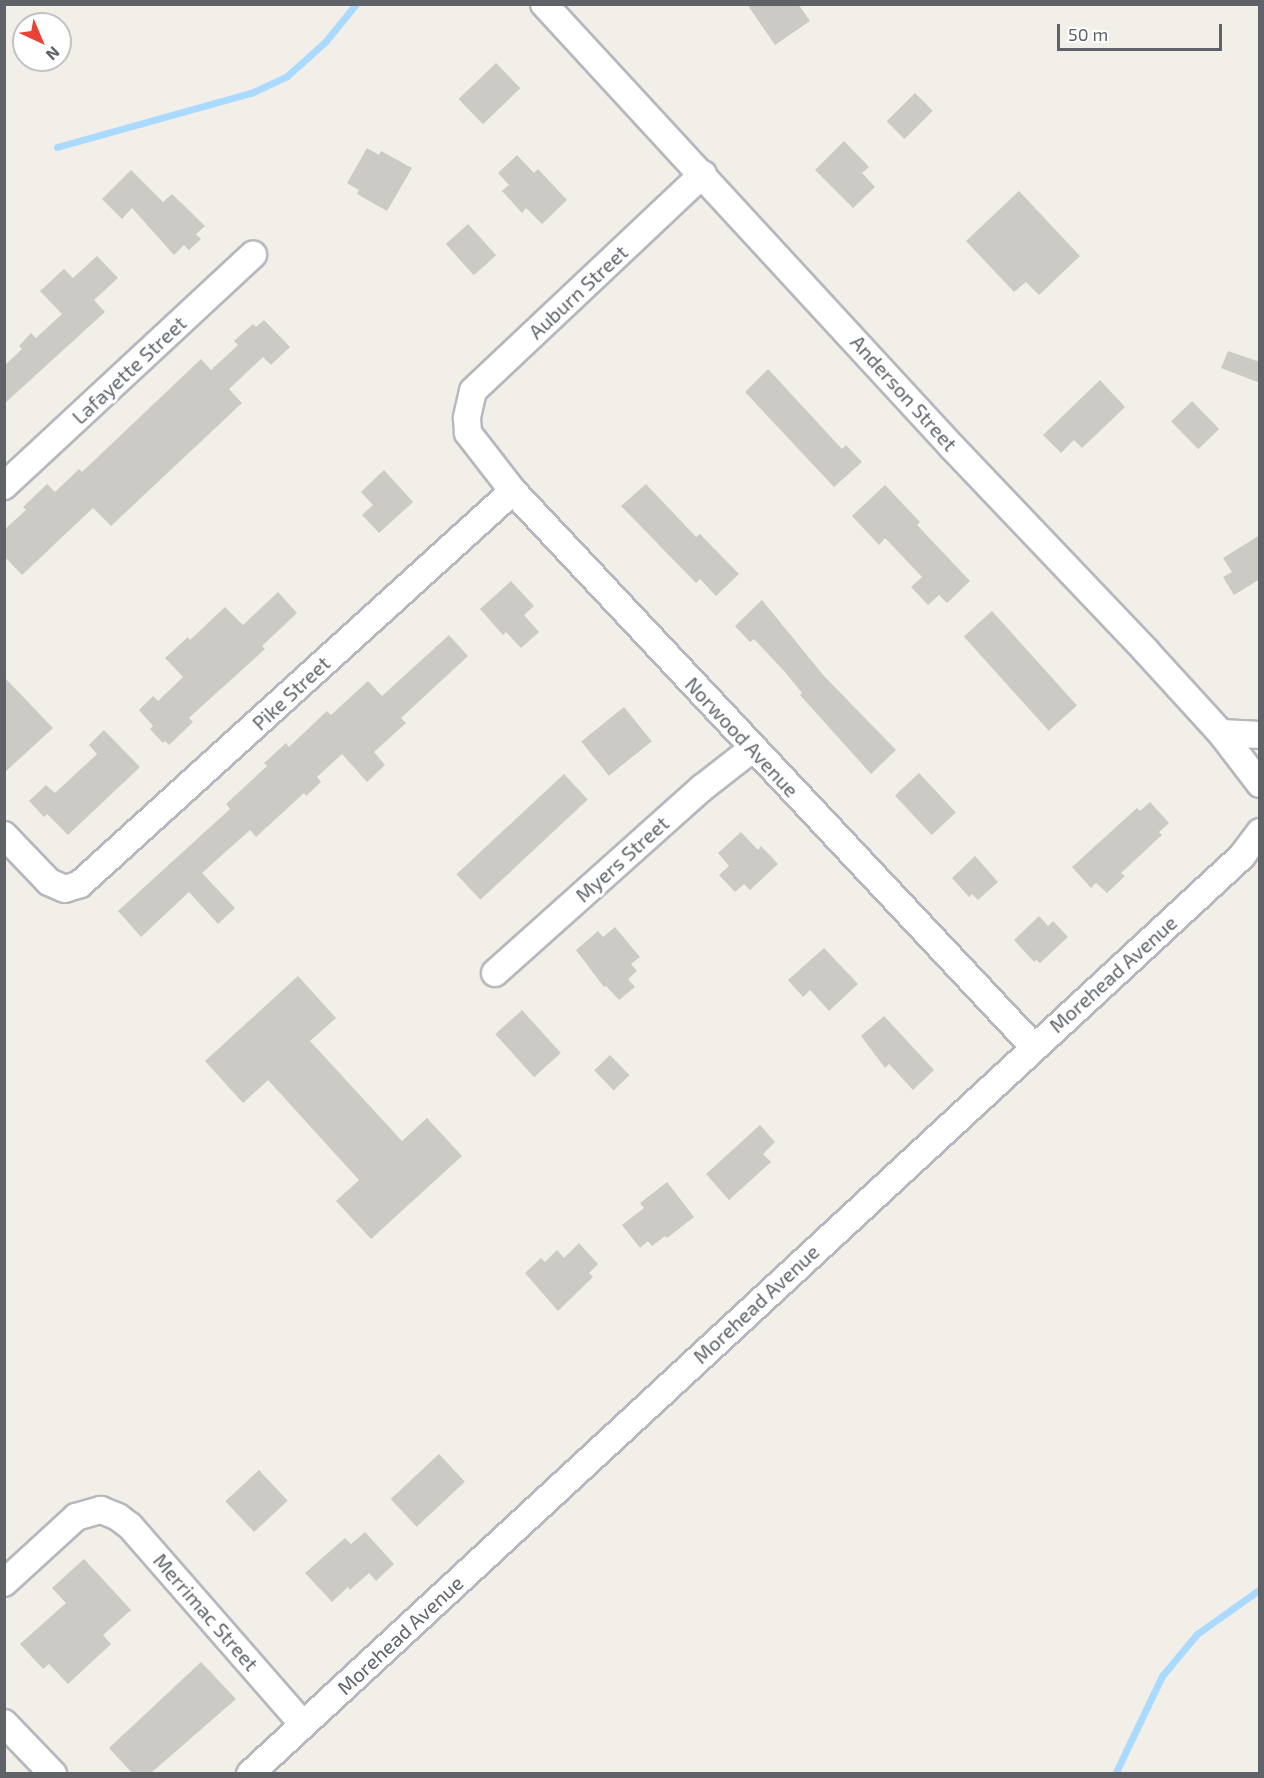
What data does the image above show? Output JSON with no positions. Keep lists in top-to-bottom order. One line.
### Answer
{"streets":{"street":["Auburn Street","Lafayette Street","Anderson Street","Pike Street","Norwood Avenue","Myers Street","Morehead Avenue","Merrimac Street"]},"crossings":[["Auburn Street","Anderson Street"],["Auburn Street","Norwood Avenue"],["Pike Street","Norwood Avenue"],["Norwood Avenue","Myers Street"],["Norwood Avenue","Morehead Avenue"],["Morehead Avenue","Merrimac Street"]],"scale_bar":"50 m","north":"bottom right"}
